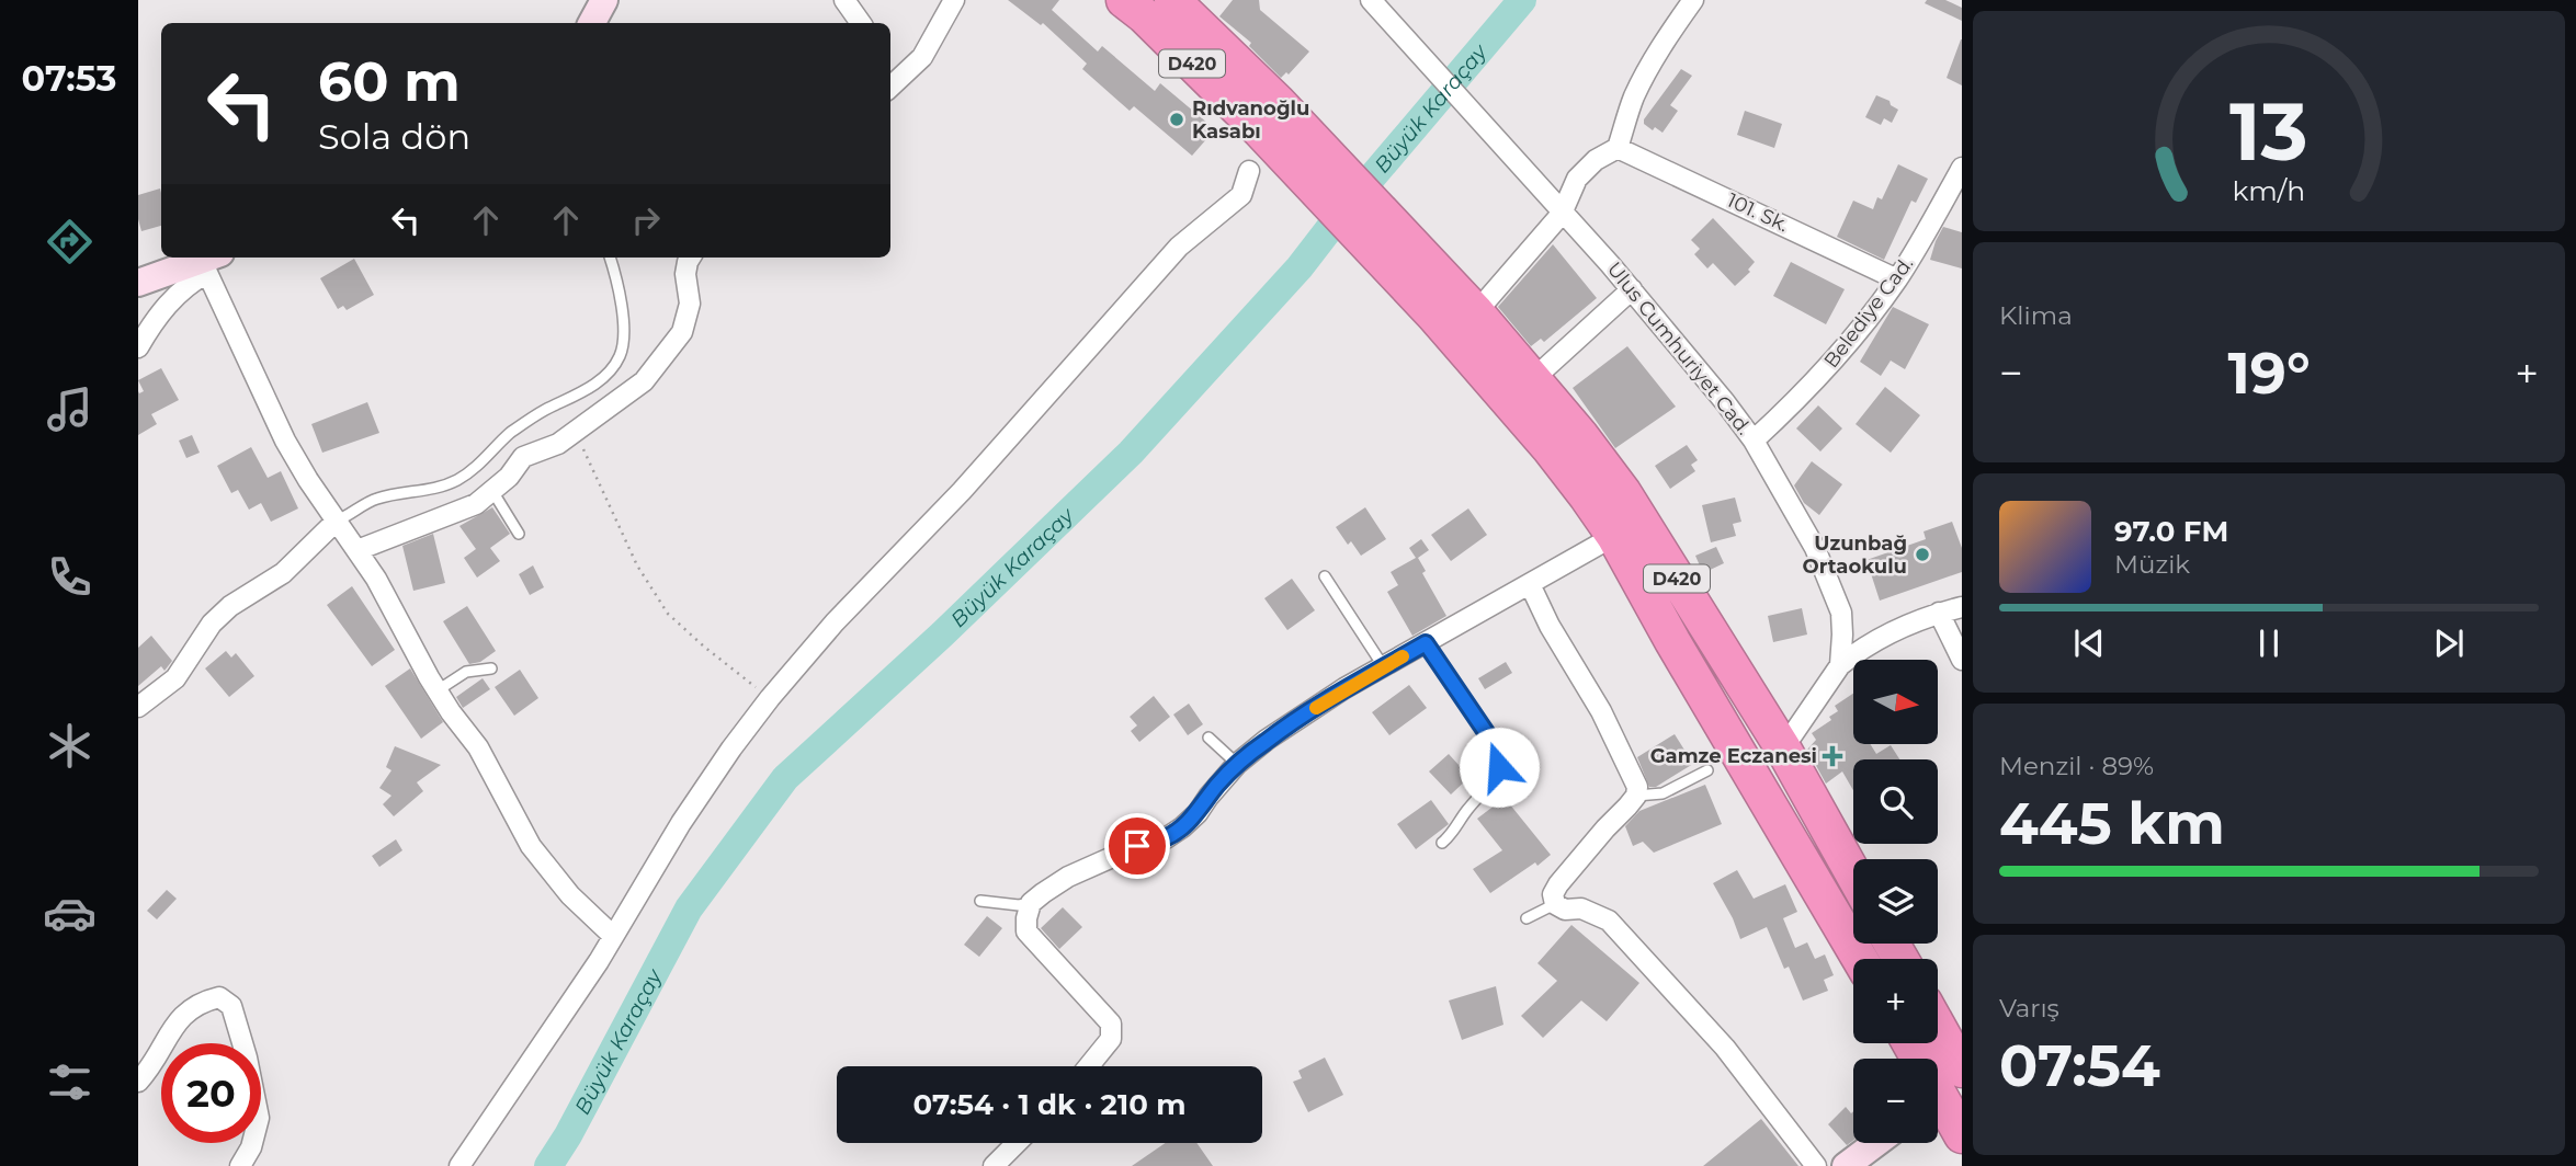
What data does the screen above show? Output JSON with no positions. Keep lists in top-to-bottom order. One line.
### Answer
{"streets":{"highway":["D420"],"street":["101. Sk.","Belediye Cad.","Ulus Cumhuriyet Cad."]},"crossings":[["101. Sk.","Belediye Cad."],["Belediye Cad.","Ulus Cumhuriyet Cad."]],"water":["Büyük Karaçay"],"places":{"other":["Rıdvanoğlu Kasabı","Uzunbağ Ortaokulu"],"health":["Gamze Eczanesi"]},"north":"right","page":{"tabs":"07:53","turn":["60 m","Sola dön"],"tile":["Klima",["Menzil · 89%","445 km"],["Varış","07:54"]],"heat":["−","19°","+"],"song":["97.0 FM","Müzik"],"map_buttons":["+","−"],"limit":"20","trip":"07:54 · 1 dk · 210 m","gauge":["13","km/h"]}}
